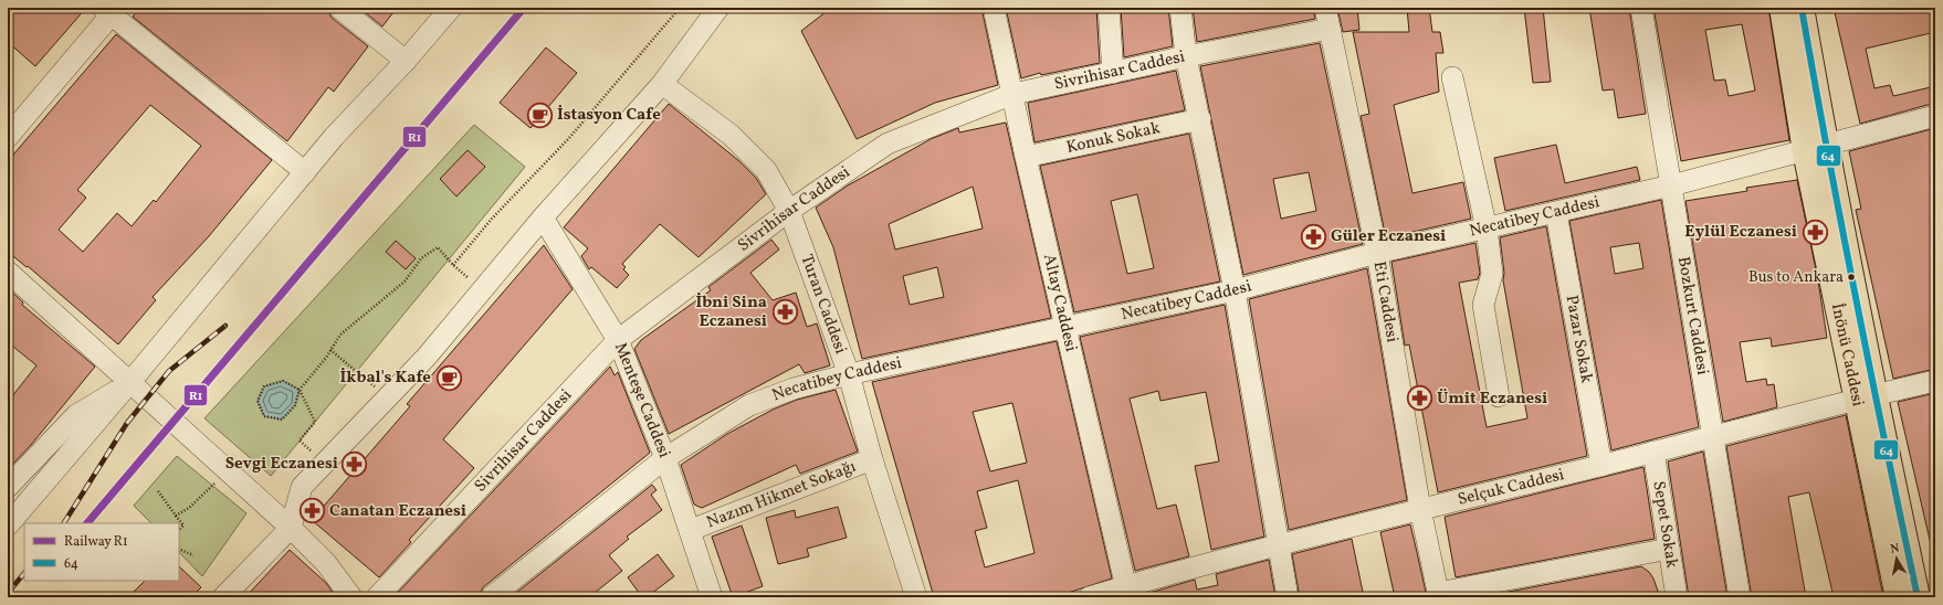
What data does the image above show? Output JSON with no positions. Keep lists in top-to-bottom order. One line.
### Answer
{"streets":{"main road":["İnönü Caddesi"],"street":["Sivrihisar Caddesi","Konuk Sokak","Necatibey Caddesi","Eti Caddesi","Altay Caddesi","Turan Caddesi","Bozkurt Caddesi","Pazar Sokak","Menteşe Caddesi","Selçuk Caddesi","Nazım Hikmet Sokağı","Sepet Sokak"]},"crossings":[["Sivrihisar Caddesi","Eti Caddesi"],["Sivrihisar Caddesi","Altay Caddesi"],["Sivrihisar Caddesi","Turan Caddesi"],["Sivrihisar Caddesi","Menteşe Caddesi"],["Konuk Sokak","Altay Caddesi"],["Necatibey Caddesi","Eti Caddesi"],["Necatibey Caddesi","Altay Caddesi"],["Necatibey Caddesi","Turan Caddesi"],["Necatibey Caddesi","Bozkurt Caddesi"],["Necatibey Caddesi","Pazar Sokak"],["Necatibey Caddesi","İnönü Caddesi"],["Necatibey Caddesi","Menteşe Caddesi"],["Eti Caddesi","Selçuk Caddesi"],["Altay Caddesi","Selçuk Caddesi"],["Turan Caddesi","Nazım Hikmet Sokağı"],["Bozkurt Caddesi","Selçuk Caddesi"],["Pazar Sokak","Selçuk Caddesi"],["İnönü Caddesi","Selçuk Caddesi"],["Menteşe Caddesi","Nazım Hikmet Sokağı"],["Selçuk Caddesi","Sepet Sokak"]],"places":{"cafe":["İstasyon Cafe","İkbal's Kafe"],"pharmacy":["Eylül Eczanesi","Güler Eczanesi","İbni Sina Eczanesi","Ümit Eczanesi","Sevgi Eczanesi","Canatan Eczanesi"],"other":["Bus to Ankara"]},"lines":["rail line R1","transit line 64"],"legend":["Railway R1","64"],"north":"top"}
